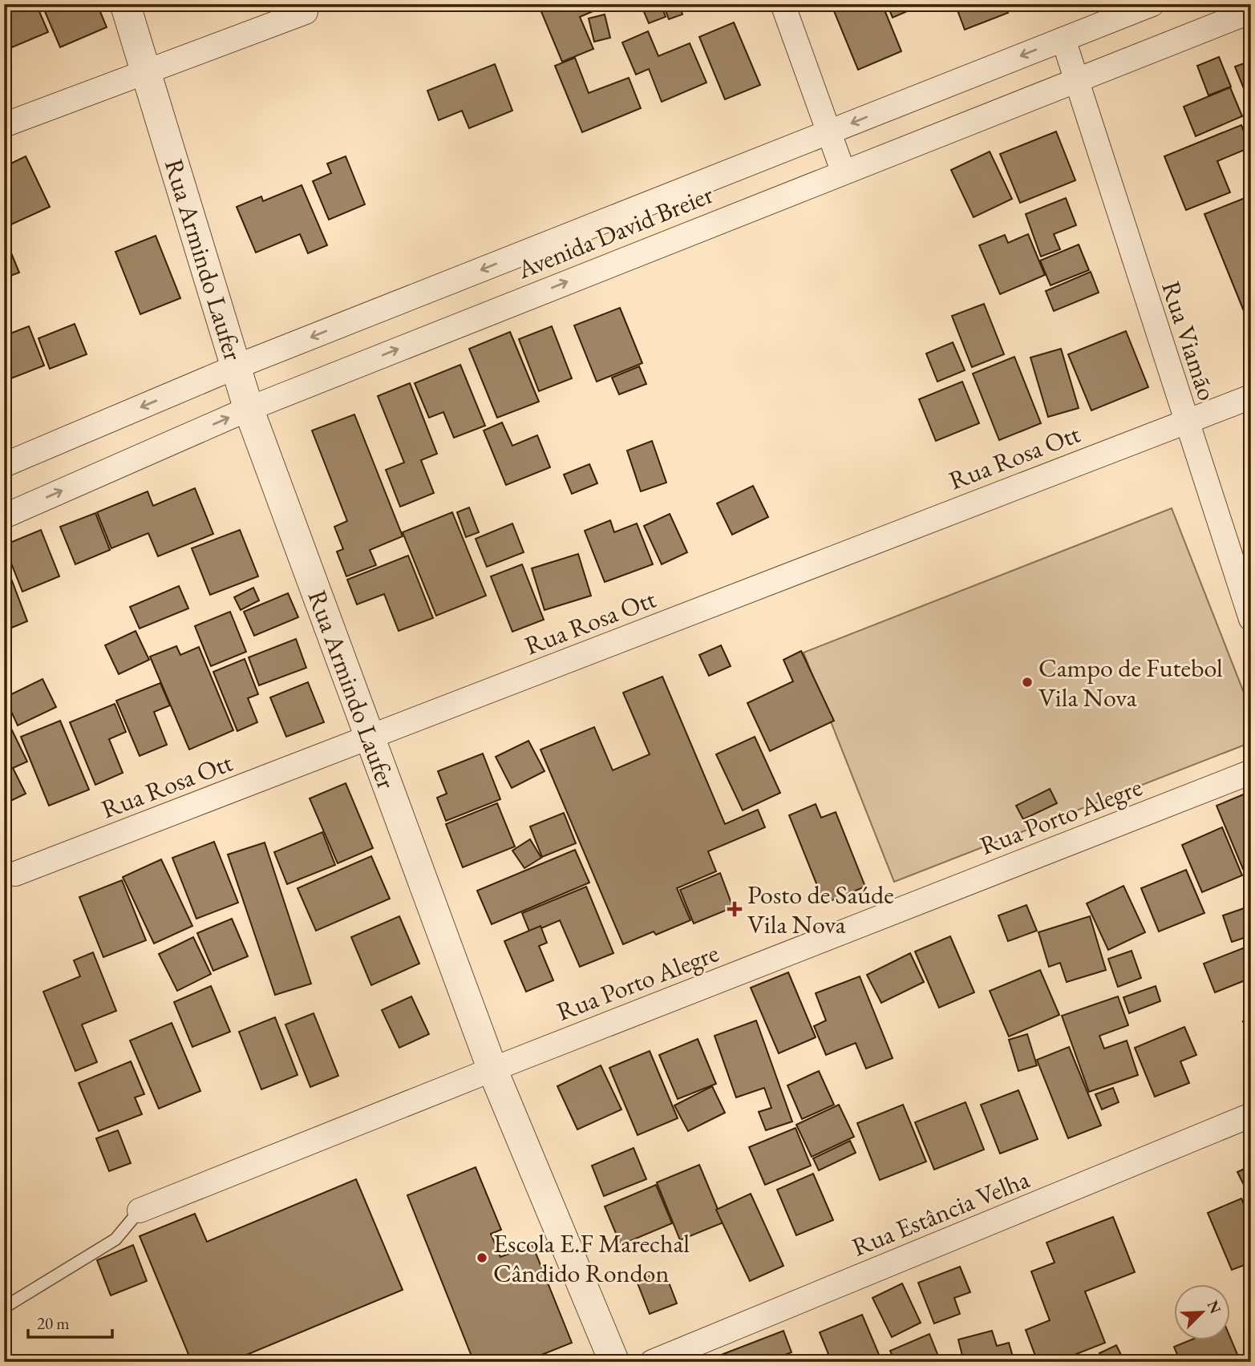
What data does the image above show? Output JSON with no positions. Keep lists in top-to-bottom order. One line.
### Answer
{"streets":{"street":["Avenida David Breier","Rua Armindo Laufer","Rua Viamão","Rua Rosa Ott","Rua Porto Alegre","Rua Estância Velha"]},"crossings":[["Avenida David Breier","Rua Armindo Laufer"],["Avenida David Breier","Rua Viamão"],["Rua Armindo Laufer","Rua Rosa Ott"],["Rua Armindo Laufer","Rua Porto Alegre"],["Rua Viamão","Rua Rosa Ott"]],"places":{"other":["Campo de Futebol Vila Nova","Escola E.F Marechal Cândido Rondon"],"health":["Posto de Saúde Vila Nova"]},"scale_bar":"20 m","north":"top right"}
